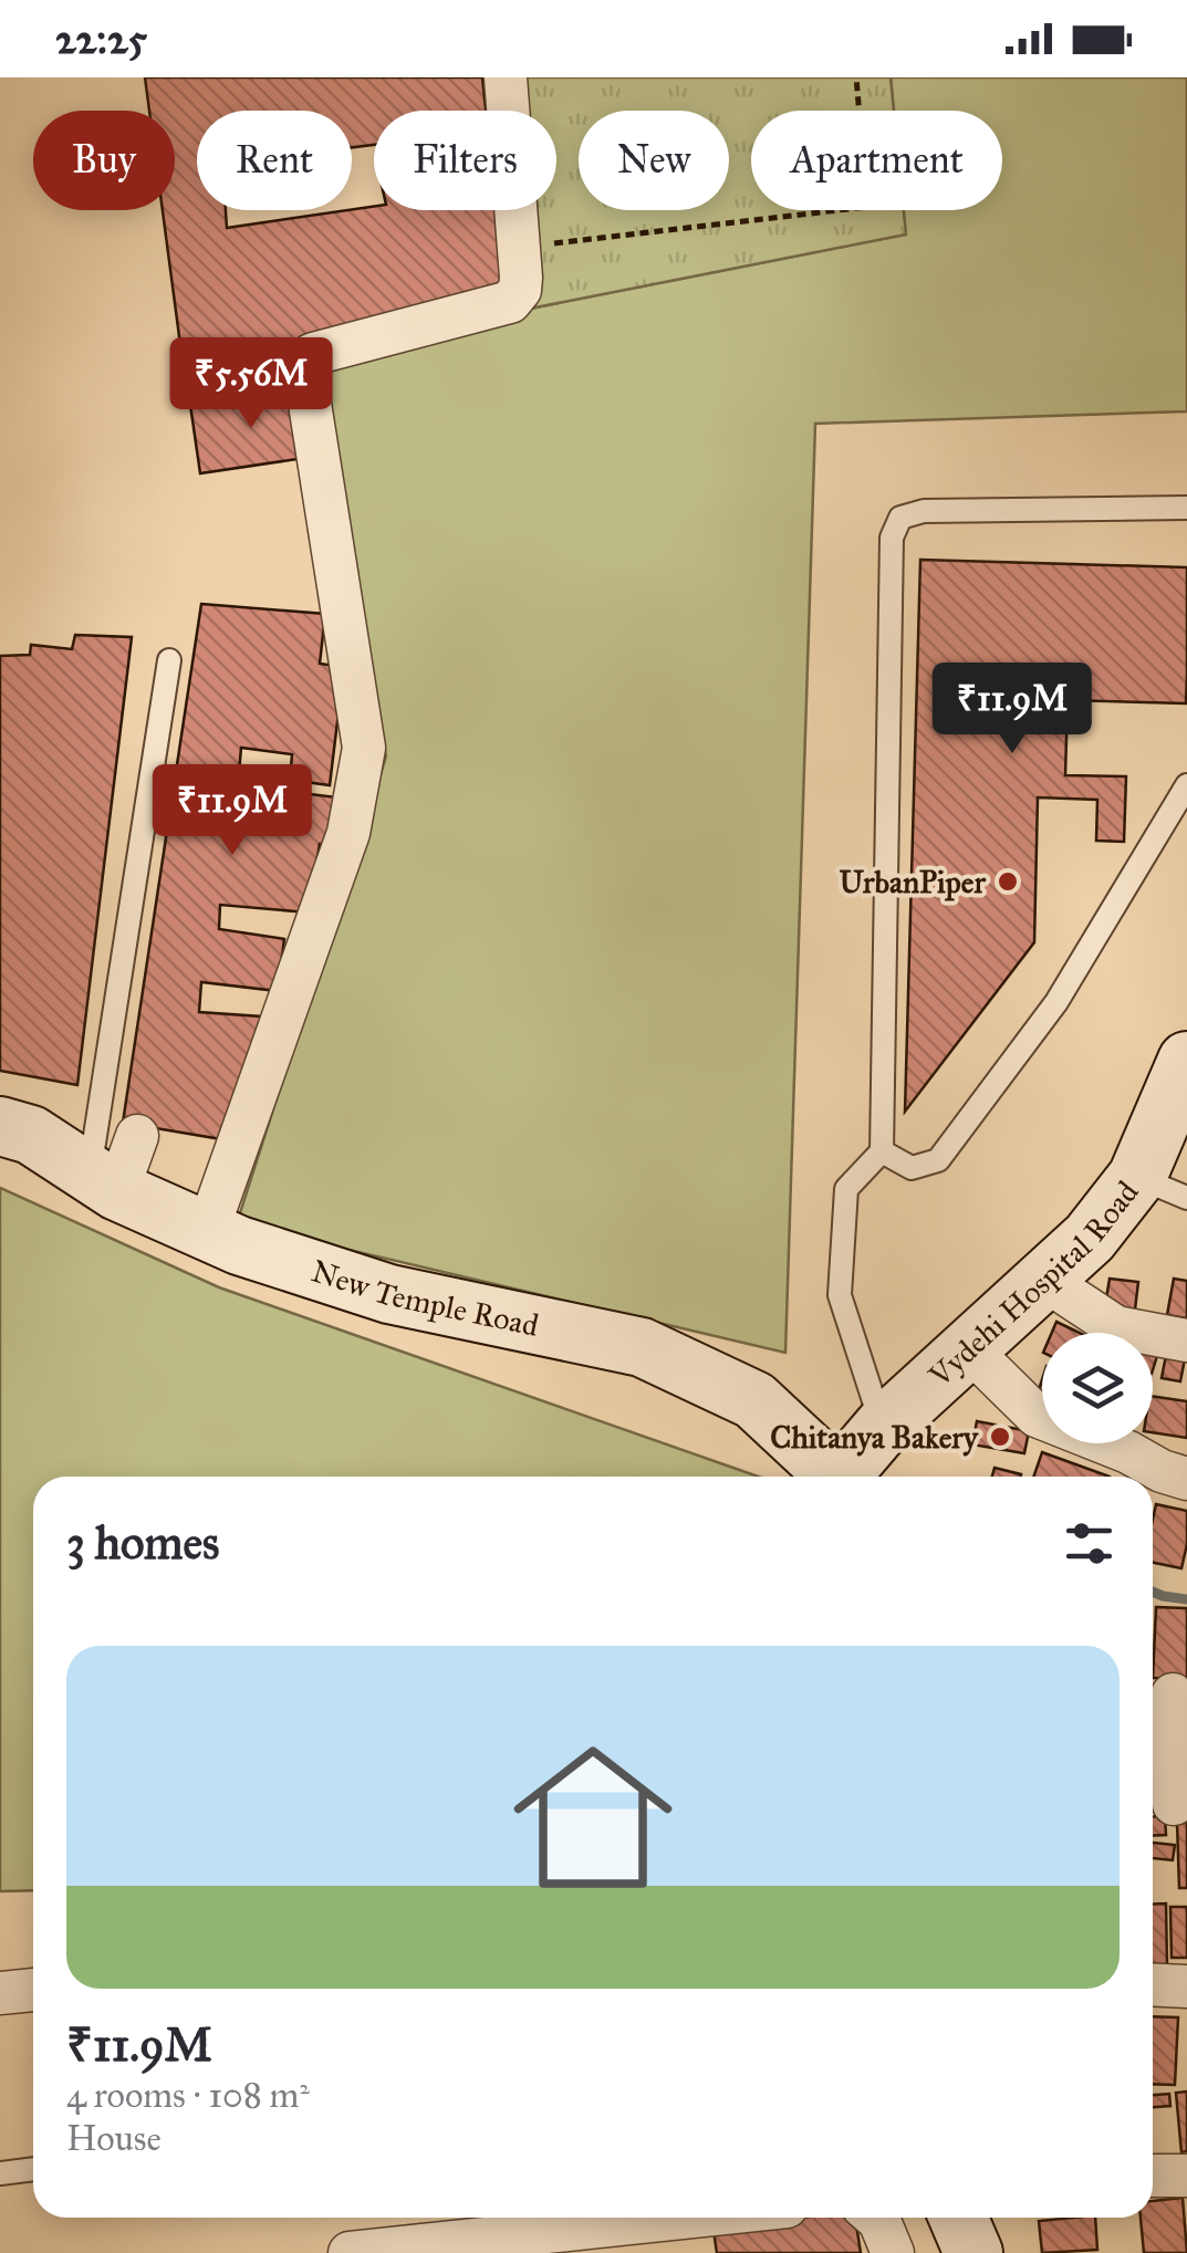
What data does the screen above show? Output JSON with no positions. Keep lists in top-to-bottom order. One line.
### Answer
{"streets":{"street":["Vydehi Hospital Road","New Temple Road"]},"places":["UrbanPiper","Chitanya Bakery"],"page":{"status":"22:25","chip":["Buy","Rent","Filters","New","Apartment"],"price":["₹5.56M","₹11.9M","₹11.9M"],"heading":"3 homes","list":[{"name":"₹11.9M","note":"4 rooms · 108 m² · House"}]}}
